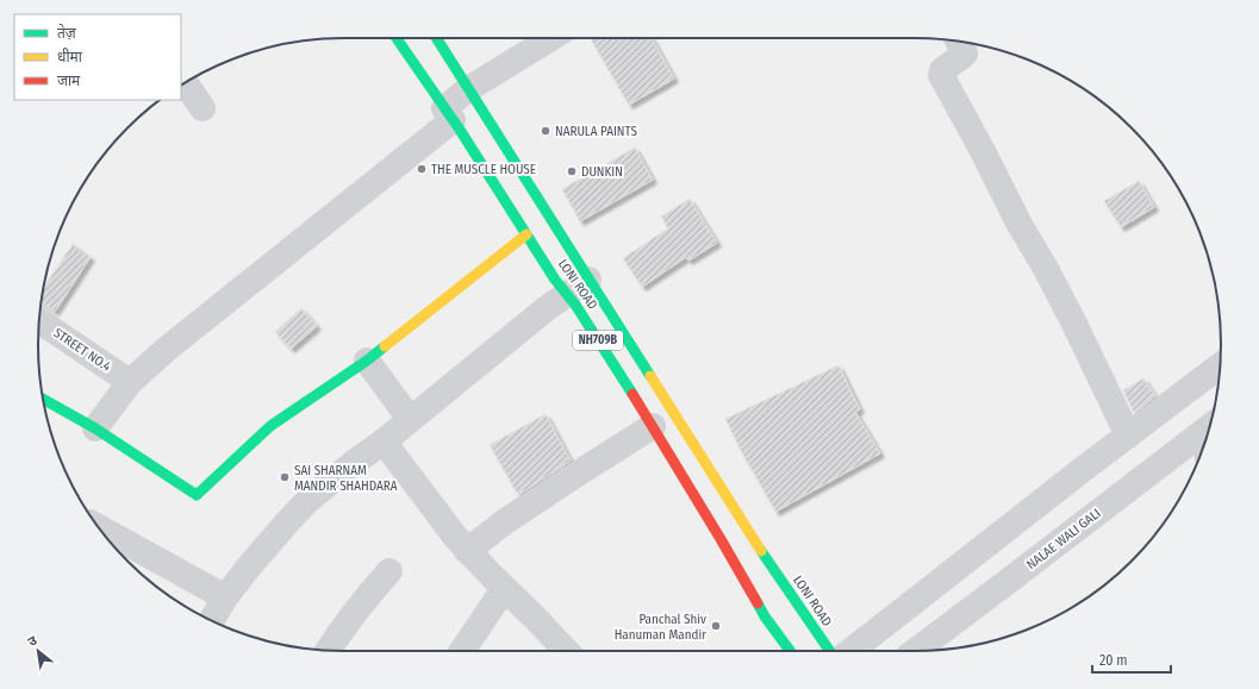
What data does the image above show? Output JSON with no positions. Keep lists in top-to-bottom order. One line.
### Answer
{"streets":{"main road":["LONI ROAD","NH709B"],"street":["STREET NO.4","NALAE WALI GALI"]},"places":["NARULA PAINTS","THE MUSCLE HOUSE","DUNKIN","SAI SHARNAM MANDIR SHAHDARA","Panchal Shiv Hanuman Mandir"],"legend":["तेज़","धीमा","जाम"],"scale_bar":"20 m","north":"top left"}
